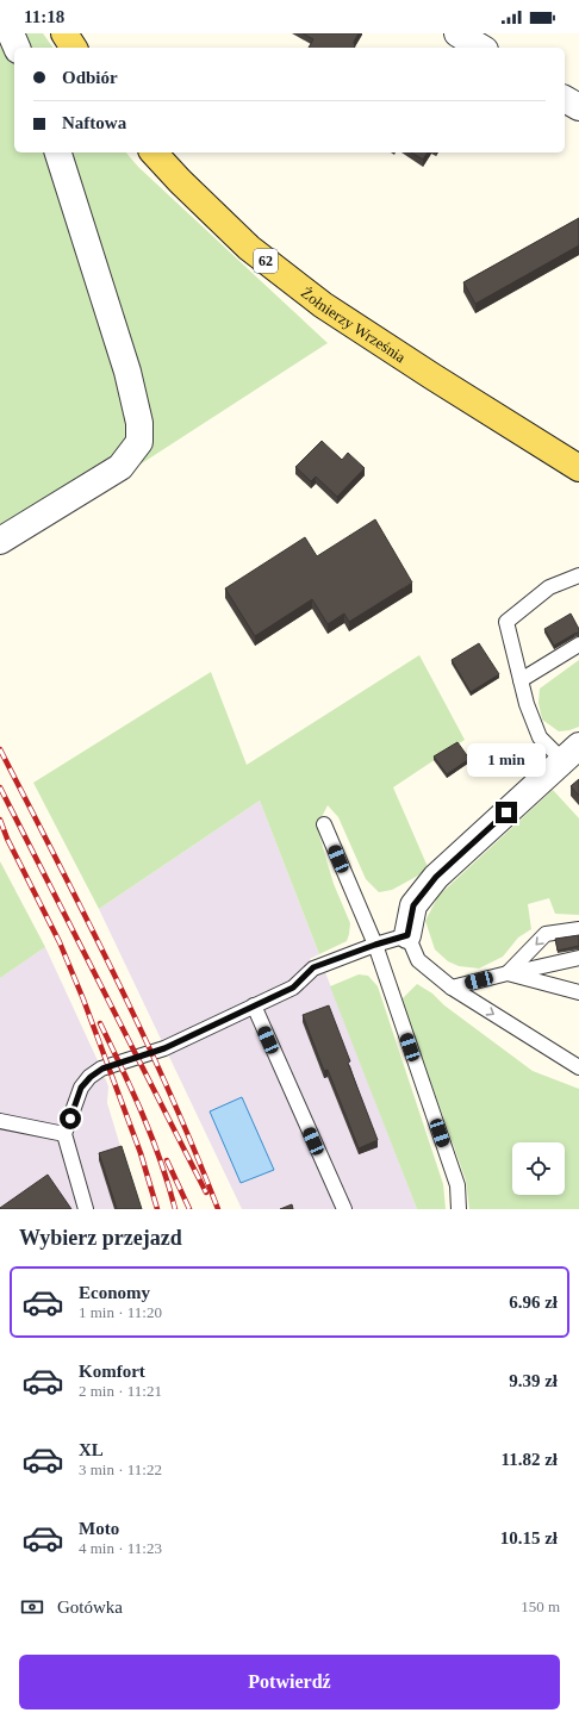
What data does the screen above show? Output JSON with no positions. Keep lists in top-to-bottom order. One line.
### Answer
{"streets":{"main road":["62","Żołnierzy Września"]},"page":{"status":"11:18","banner":["Odbiór","Naftowa"],"bubble":"1 min","heading":"Wybierz przejazd","list":[{"name":"Economy","note":"1 min · 11:20","value":"6.96 zł"},{"name":"Komfort","note":"2 min · 11:21","value":"9.39 zł"},{"name":"XL","note":"3 min · 11:22","value":"11.82 zł"},{"name":"Moto","note":"4 min · 11:23","value":"10.15 zł"}],"pay":["Gotówka","150 m"],"buttons":"Potwierdź"}}
